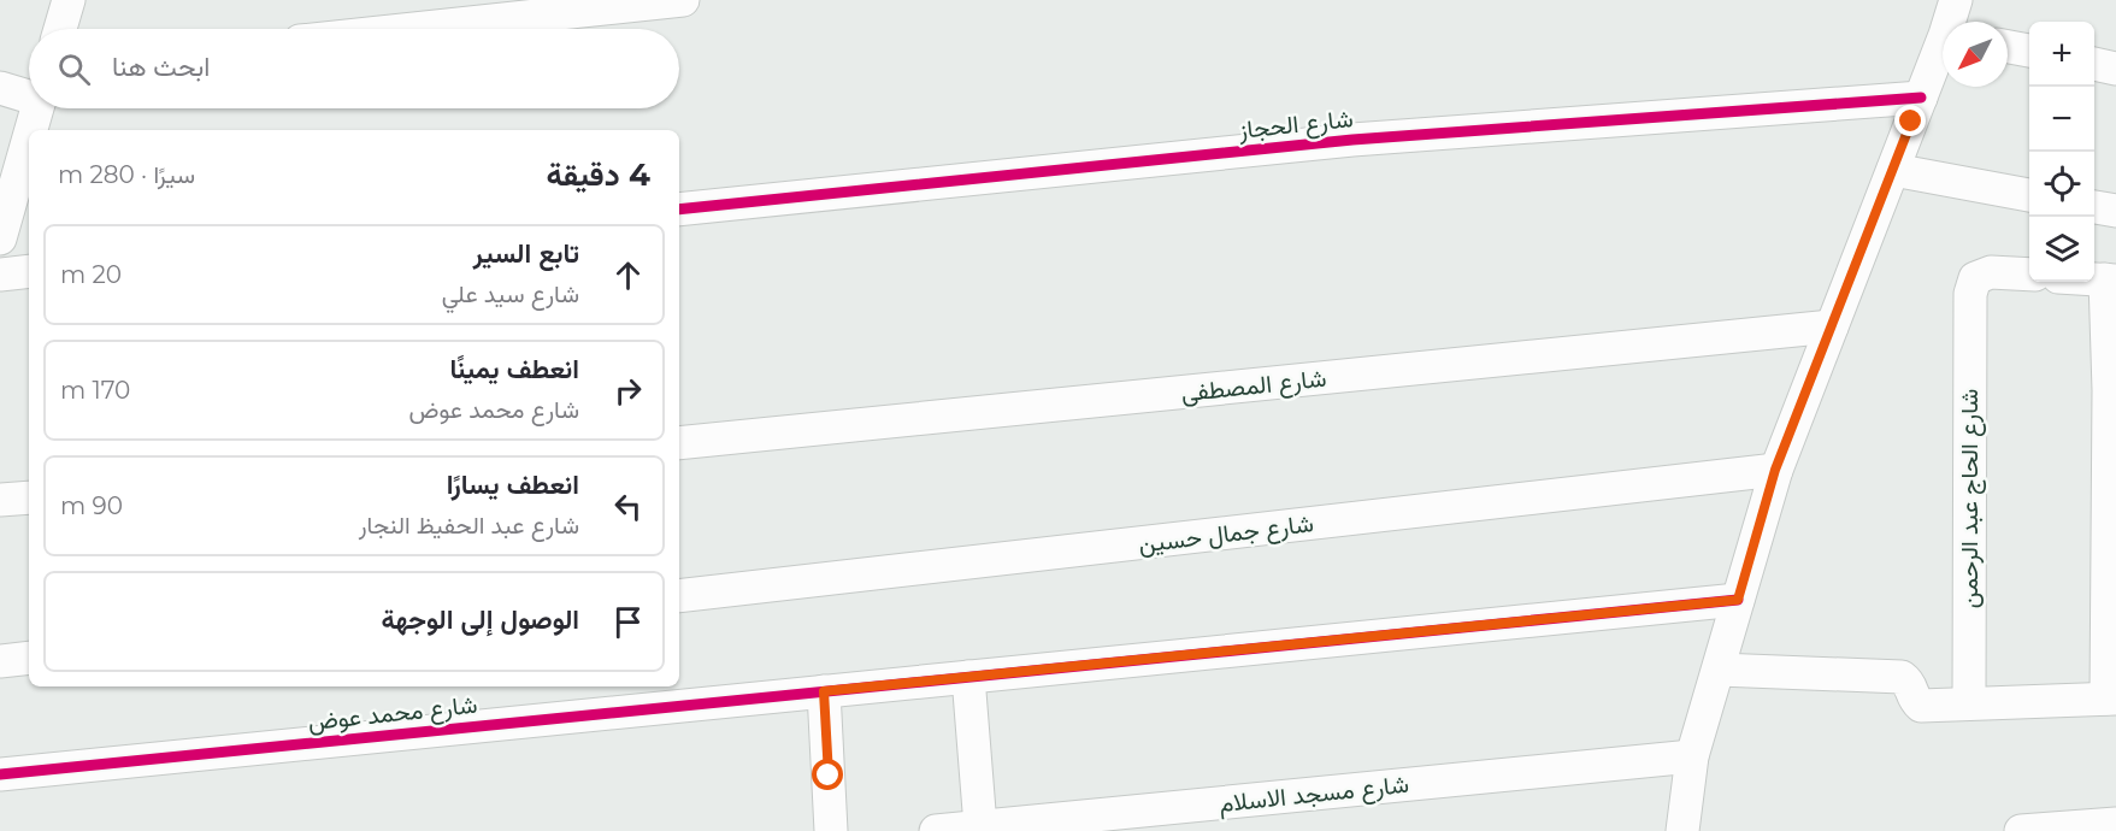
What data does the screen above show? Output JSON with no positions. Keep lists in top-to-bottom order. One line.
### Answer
{"streets":{"street":["شارع الحجاز","شارع المصطفى","شارع الحاج عبد الرحمن","شارع جمال حسين","شارع محمد عوض","شارع مسجد الاسلام"]},"north":"bottom left","page":{"map_buttons":["+","−"],"search":"ابحث هنا","heading":["4 دقيقة","سيرًا · 280 m"],"list":[["تابع السير","شارع سيد علي","20 m"],["انعطف يمينًا","شارع محمد عوض","170 m"],["انعطف يسارًا","شارع عبد الحفيظ النجار","90 m"],"الوصول إلى الوجهة"]}}
